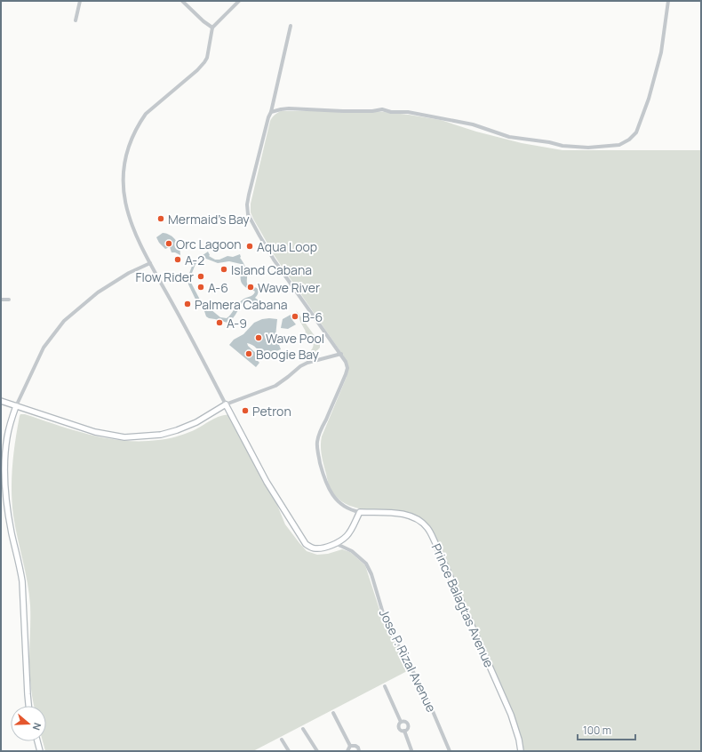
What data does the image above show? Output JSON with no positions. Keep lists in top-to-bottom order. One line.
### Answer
{"streets":{"main road":["Prince Balagtas Avenue"],"street":["Jose P. Rizal Avenue"]},"places":["Mermaid's Bay","Orc Lagoon","Aqua Loop","A-2","Island Cabana","Flow Rider","A-6","Wave River","Palmera Cabana","B-6","A-9","Wave Pool","Boogie Bay","Petron"],"scale_bar":"100 m","north":"right"}
